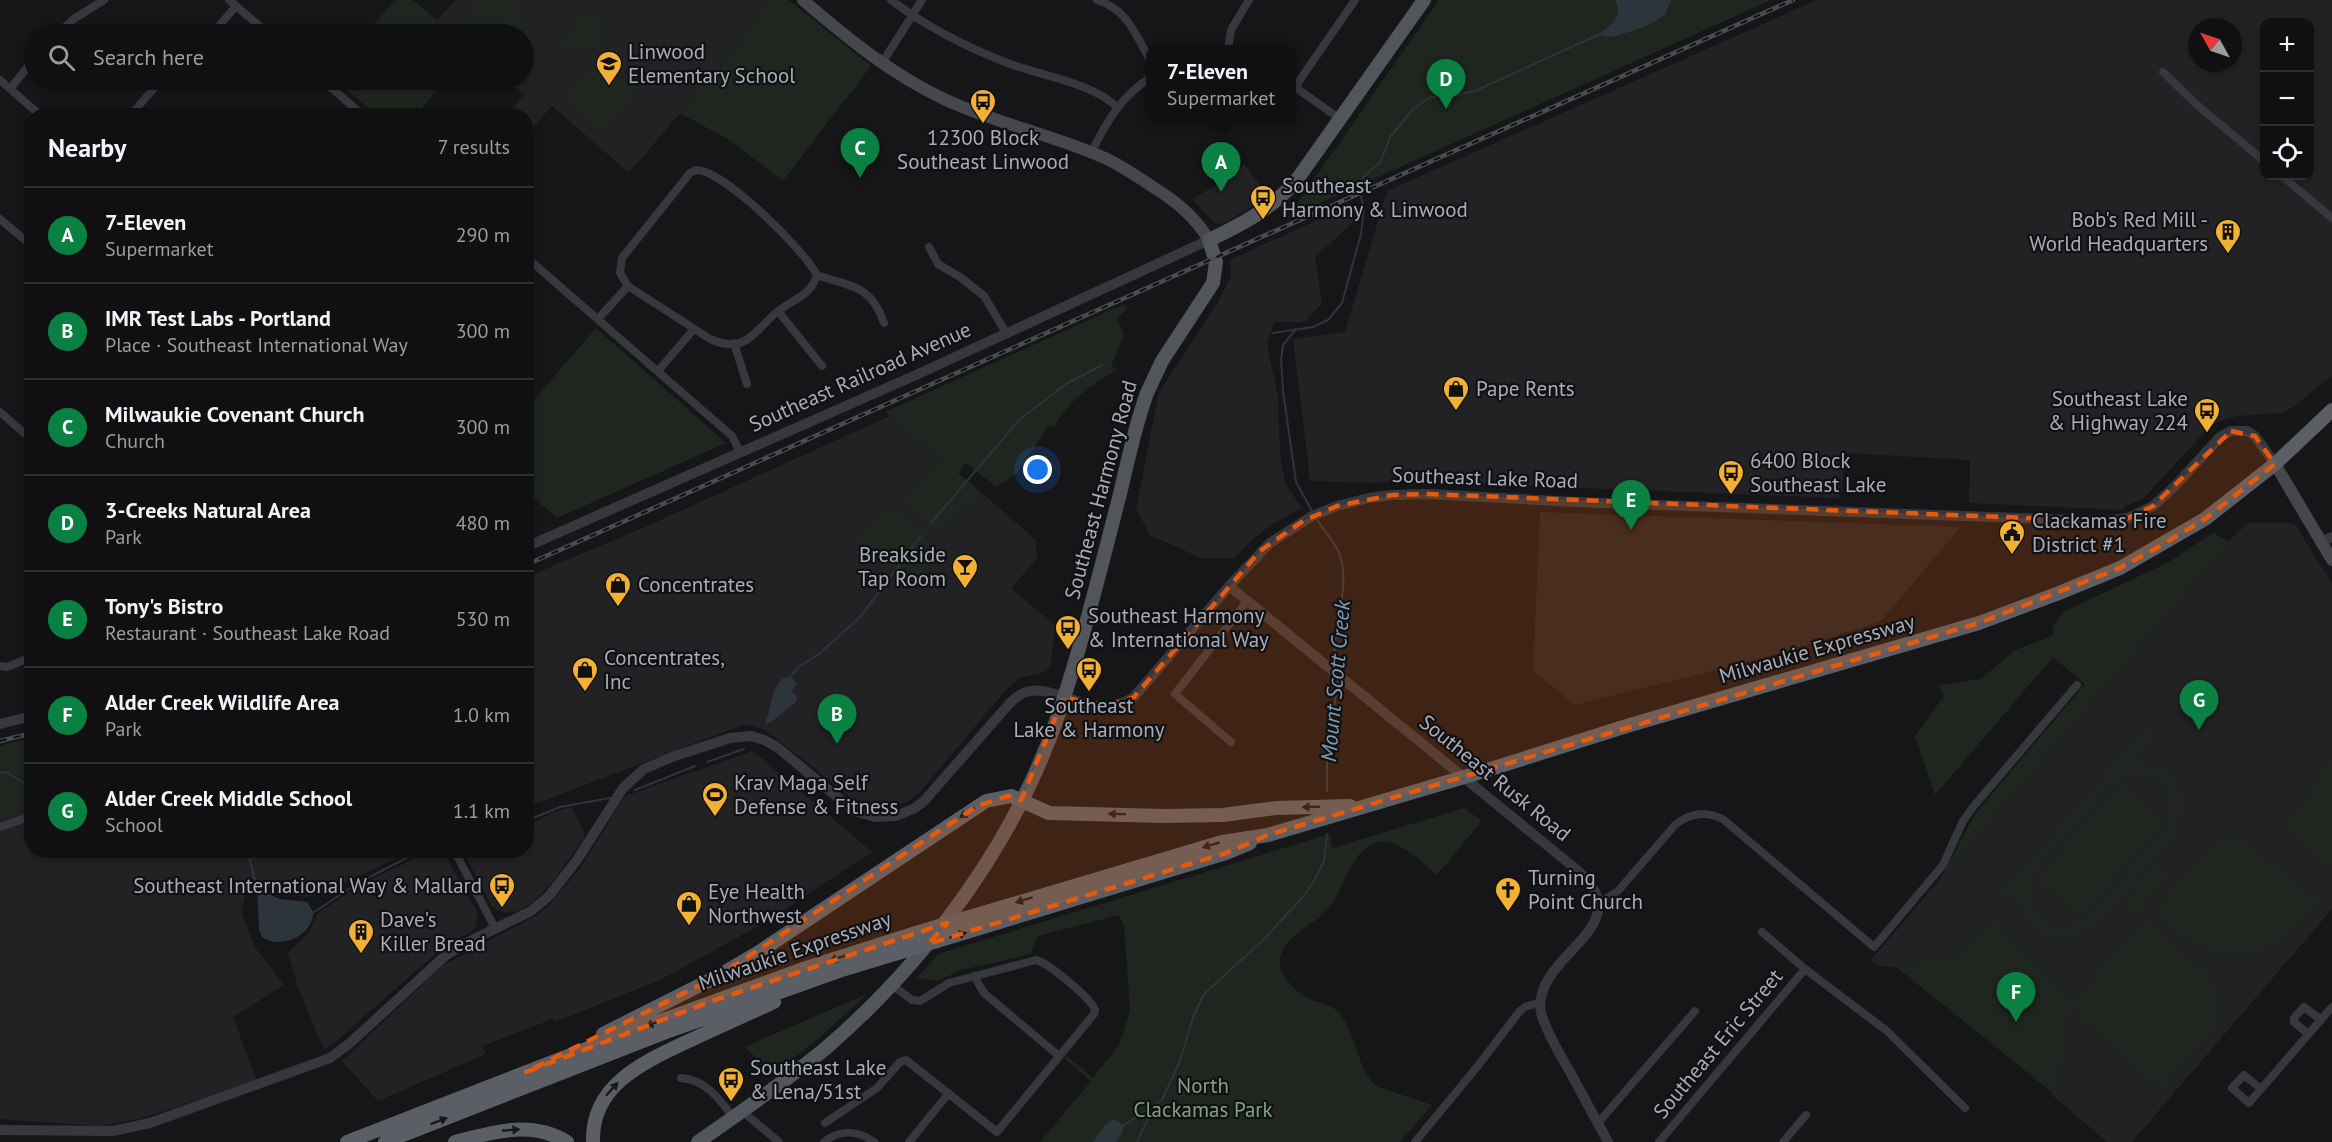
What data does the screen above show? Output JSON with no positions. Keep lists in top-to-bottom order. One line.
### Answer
{"streets":{"highway":["Milwaukie Expressway"],"main road":["Southeast Harmony Road"],"street":["Southeast Railroad Avenue","Southeast Lake Road","Southeast Rusk Road","Southeast Eric Street"]},"crossings":[["Southeast Railroad Avenue","Southeast Harmony Road"],["Southeast Lake Road","Southeast Harmony Road"],["Southeast Lake Road","Milwaukie Expressway"],["Southeast Lake Road","Southeast Rusk Road"],["Milwaukie Expressway","Southeast Rusk Road"]],"water":["Mount Scott Creek"],"parks":["North Clackamas Park"],"places":{"school or university":["Linwood Elementary School"],"bus stop":["12300 Block Southeast Linwood","Southeast Harmony & Linwood","Southeast Lake & Highway 224","6400 Block Southeast Lake","Southeast Harmony & International Way","Southeast Lake & Harmony","Southeast International Way & Mallard","Southeast Lake & Lena/51st"],"building":["Bob's Red Mill - World Headquarters","Dave's Killer Bread"],"shop":["Pape Rents","Concentrates","Concentrates, Inc","Eye Health Northwest"],"public building":["Clackamas Fire District #1"],"bar":["Breakside Tap Room"],"sports":["Krav Maga Self Defense & Fitness"],"church":["Turning Point Church"]},"north":"top left","page":{"map_buttons":["+","−"],"search":"Search here","popup":["7-Eleven","Supermarket"],"pins":["D","C","A","E","G","B","F"],"heading":["Nearby","7 results"],"list":[{"mark":"A","name":"7-Eleven","note":"Supermarket","value":"290 m"},{"mark":"B","name":"IMR Test Labs - Portland","note":"Place · Southeast International Way","value":"300 m"},{"mark":"C","name":"Milwaukie Covenant Church","note":"Church","value":"300 m"},{"mark":"D","name":"3-Creeks Natural Area","note":"Park","value":"480 m"},{"mark":"E","name":"Tony's Bistro","note":"Restaurant · Southeast Lake Road","value":"530 m"},{"mark":"F","name":"Alder Creek Wildlife Area","note":"Park","value":"1.0 km"},{"mark":"G","name":"Alder Creek Middle School","note":"School","value":"1.1 km"}]}}
